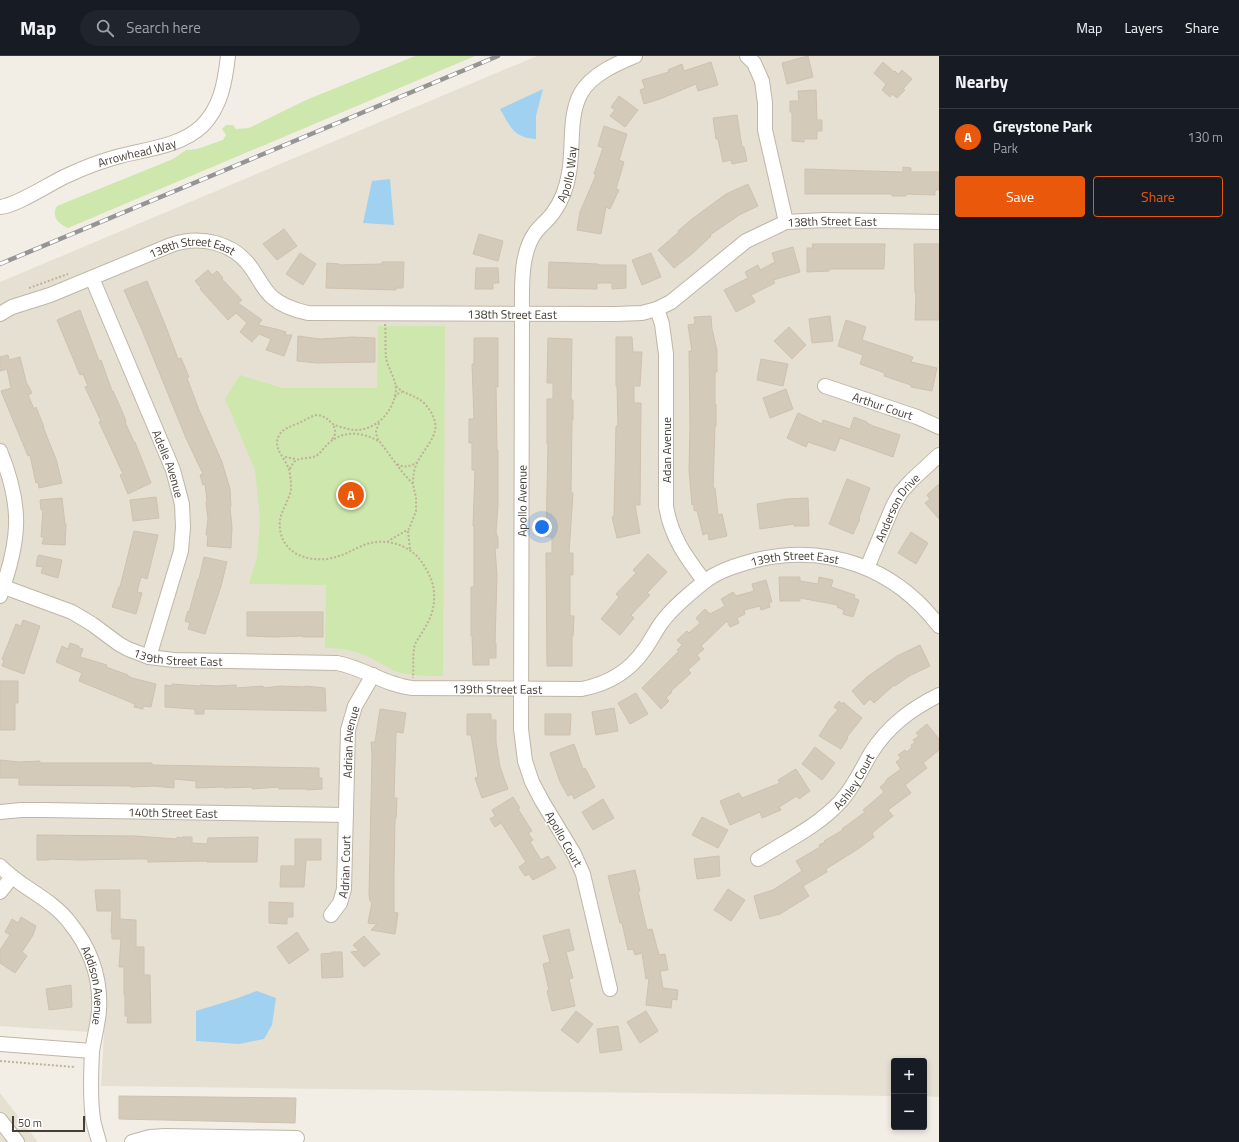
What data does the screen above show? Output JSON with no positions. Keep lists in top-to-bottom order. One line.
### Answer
{"streets":{"street":["Arrowhead Way","Apollo Way","138th Street East","Arthur Court","Adan Avenue","Adelle Avenue","Apollo Avenue","Anderson Drive","139th Street East","Adrian Avenue","Ashley Court","140th Street East","Apollo Court","Adrian Court","Addison Avenue"]},"crossings":[["Apollo Way","138th Street East"],["Apollo Way","Apollo Avenue"],["138th Street East","Adan Avenue"],["138th Street East","Adelle Avenue"],["138th Street East","Apollo Avenue"],["Adan Avenue","139th Street East"],["Adelle Avenue","139th Street East"],["Apollo Avenue","139th Street East"],["Apollo Avenue","Apollo Court"],["Anderson Drive","139th Street East"],["139th Street East","Adrian Avenue"],["139th Street East","Apollo Court"],["Adrian Avenue","140th Street East"],["Adrian Avenue","Adrian Court"],["140th Street East","Adrian Court"]],"scale_bar":"50 m","page":{"header":"Map","search":"Search here","nav":["Map","Layers","Share"],"heading":"Nearby","list":[{"mark":"A","name":"Greystone Park","note":"Park","value":"130 m"}],"buttons":["Save","Share"],"pins":"A","map_buttons":["+","−"],"scale":"50 m"}}
